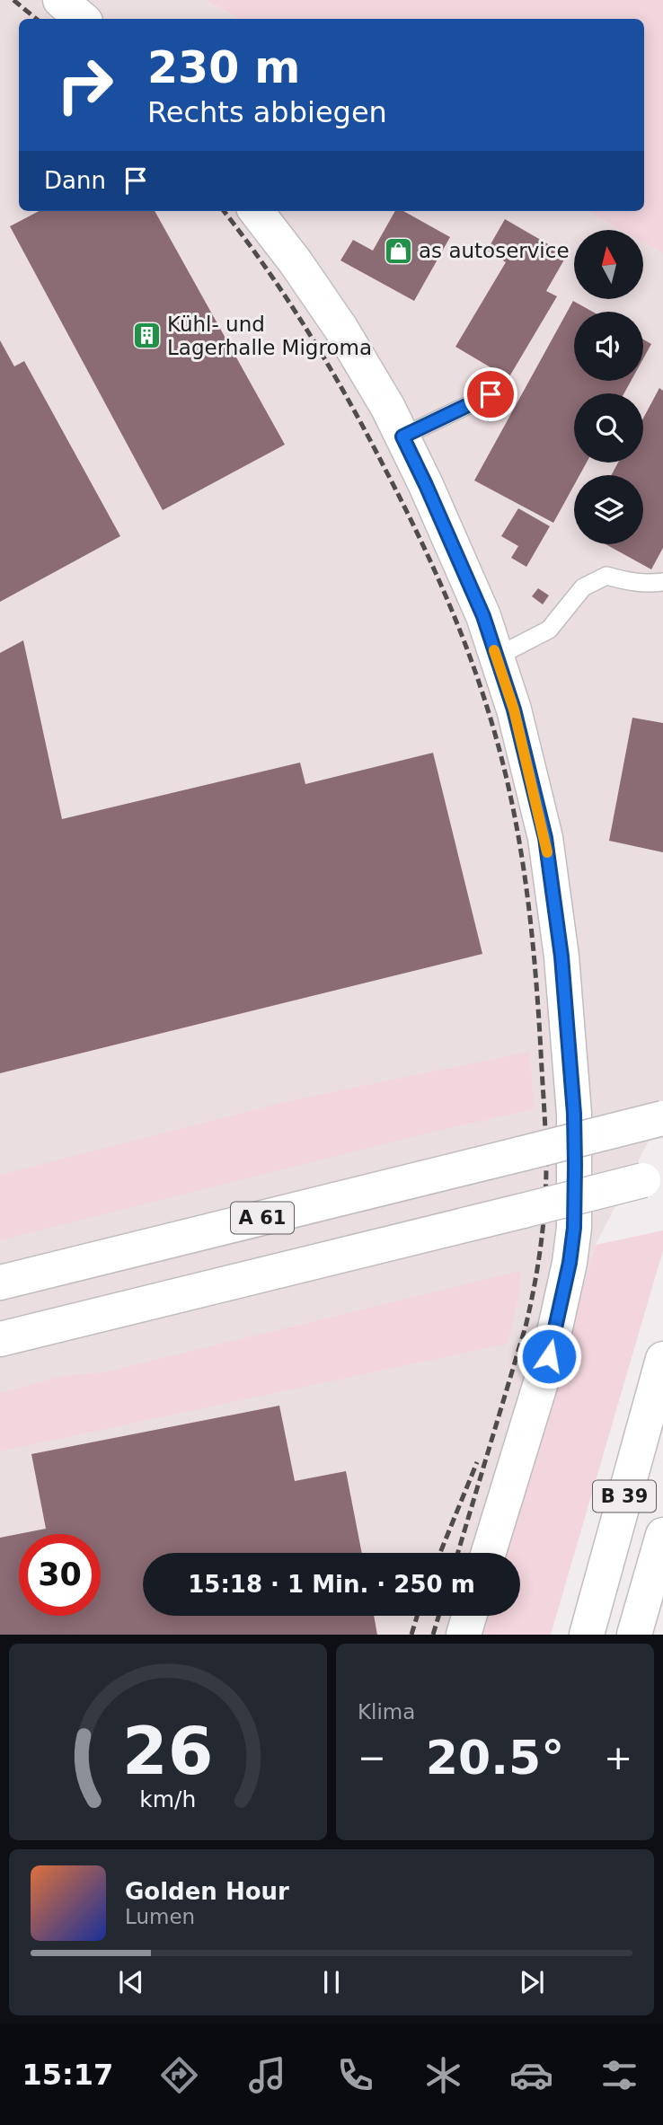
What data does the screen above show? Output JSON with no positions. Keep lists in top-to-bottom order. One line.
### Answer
{"streets":{"main road":["A 61","B 39"]},"places":{"shop":["as autoservice"],"building":["Kühl- und Lagerhalle Migroma"]},"north":"top","page":{"turn":["230 m","Rechts abbiegen"],"then":"Dann","limit":"30","trip":"15:18 · 1 Min. · 250 m","tile":"Klima","heat":["−","20.5°","+"],"song":["Golden Hour","Lumen"],"tabs":"15:17","gauge":["26","km/h"]}}
